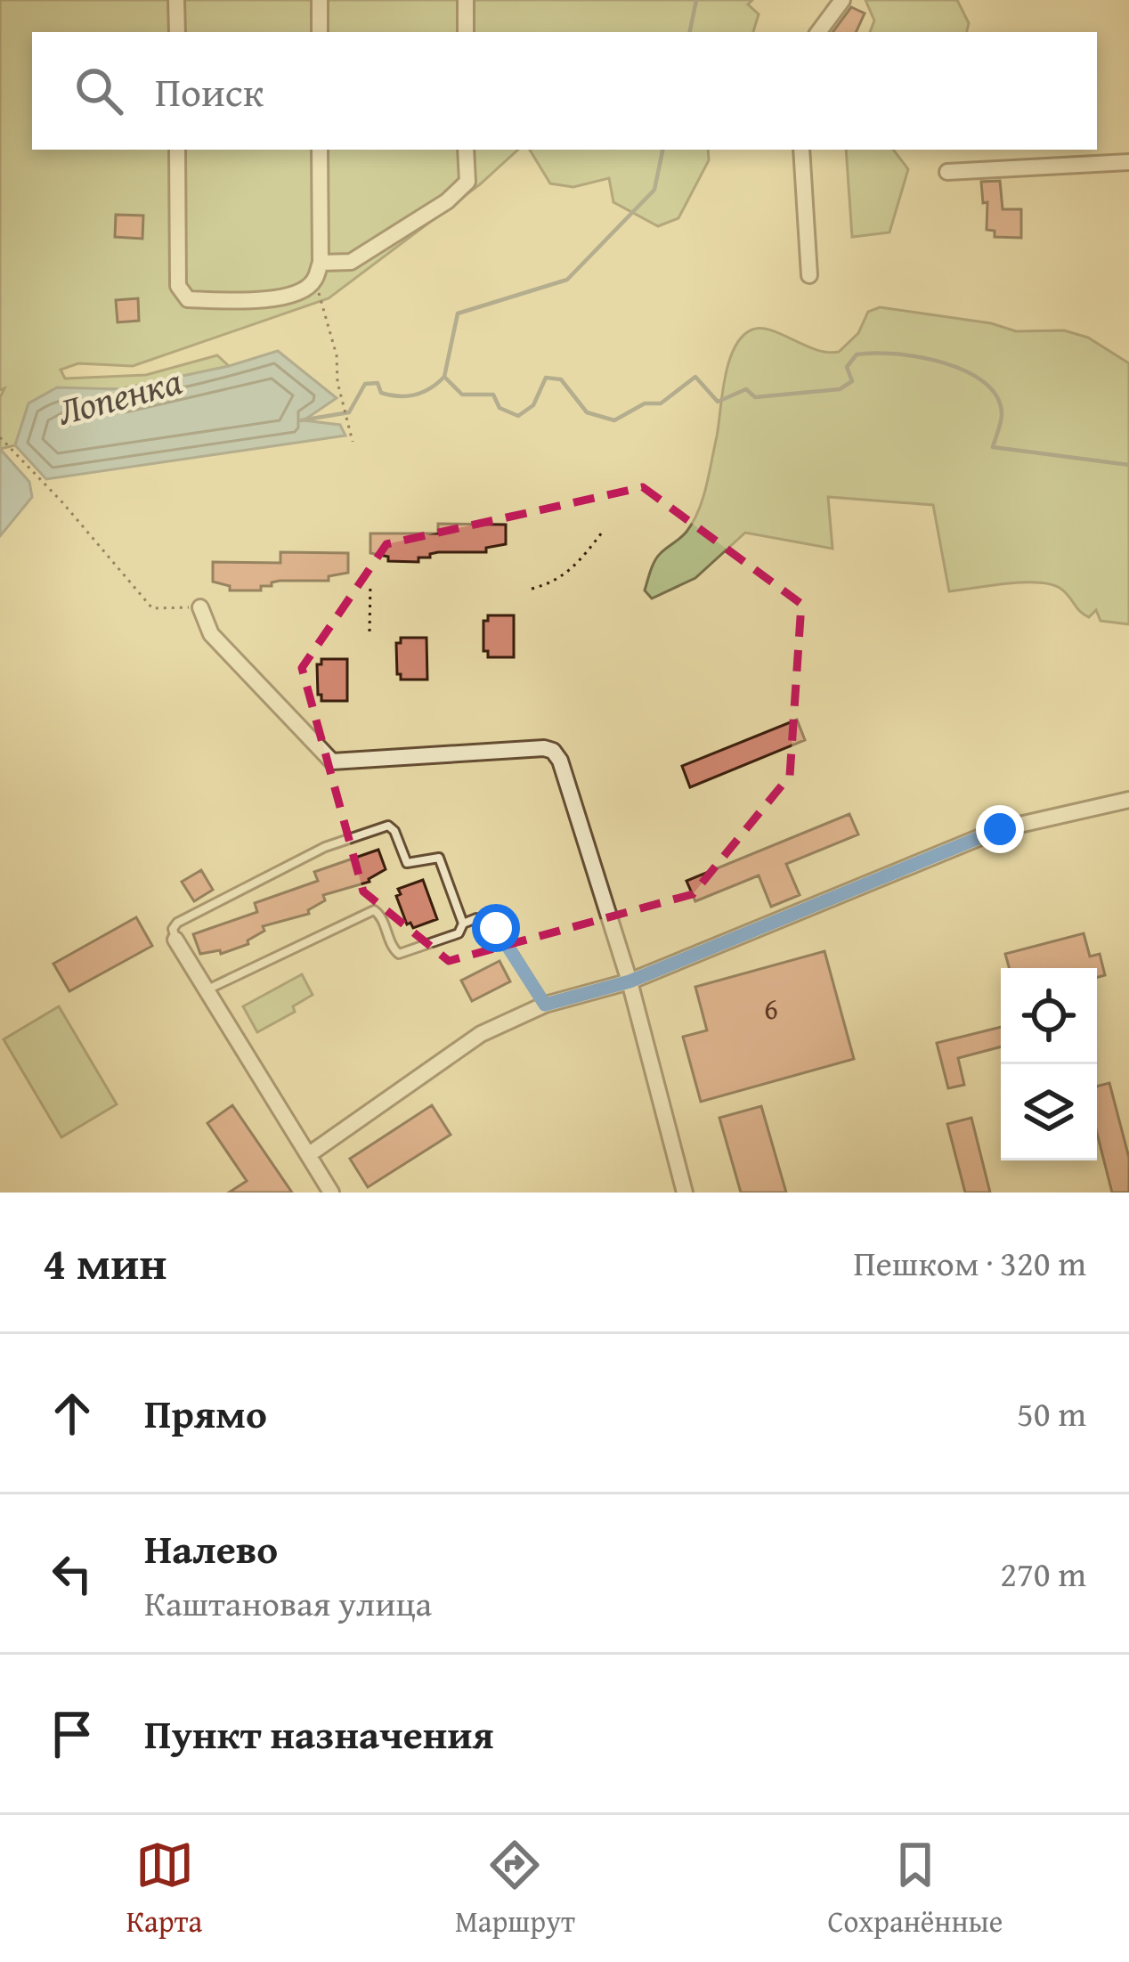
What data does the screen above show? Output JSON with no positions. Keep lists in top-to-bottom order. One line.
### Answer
{"water":["Лопенка"],"house_numbers":["6"],"page":{"search":"Поиск","heading":["4 мин","Пешком · 320 m"],"list":[["Прямо","50 m"],["Налево","Каштановая улица","270 m"],"Пункт назначения"],"nav":["Карта","Маршрут","Сохранённые"]}}
